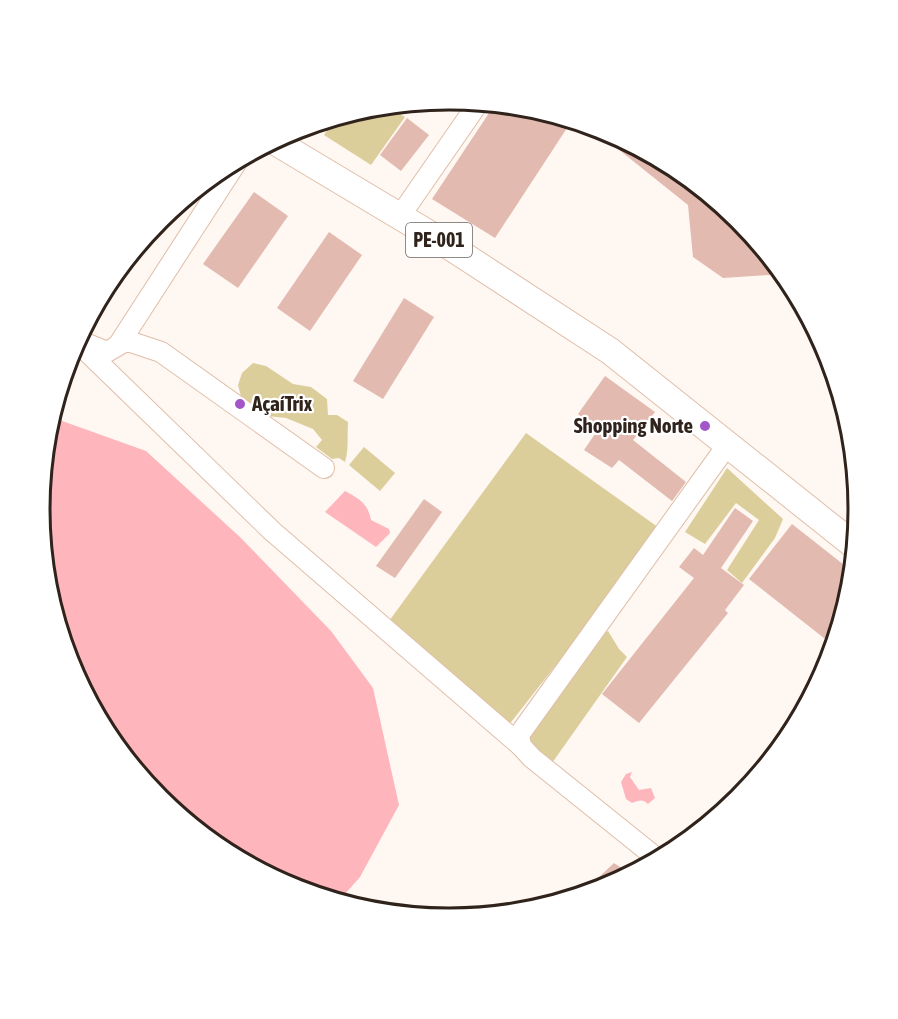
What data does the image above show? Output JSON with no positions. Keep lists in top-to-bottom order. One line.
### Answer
{"streets":{"main road":["PE-001"]},"places":["AçaíTrix","Shopping Norte"]}
